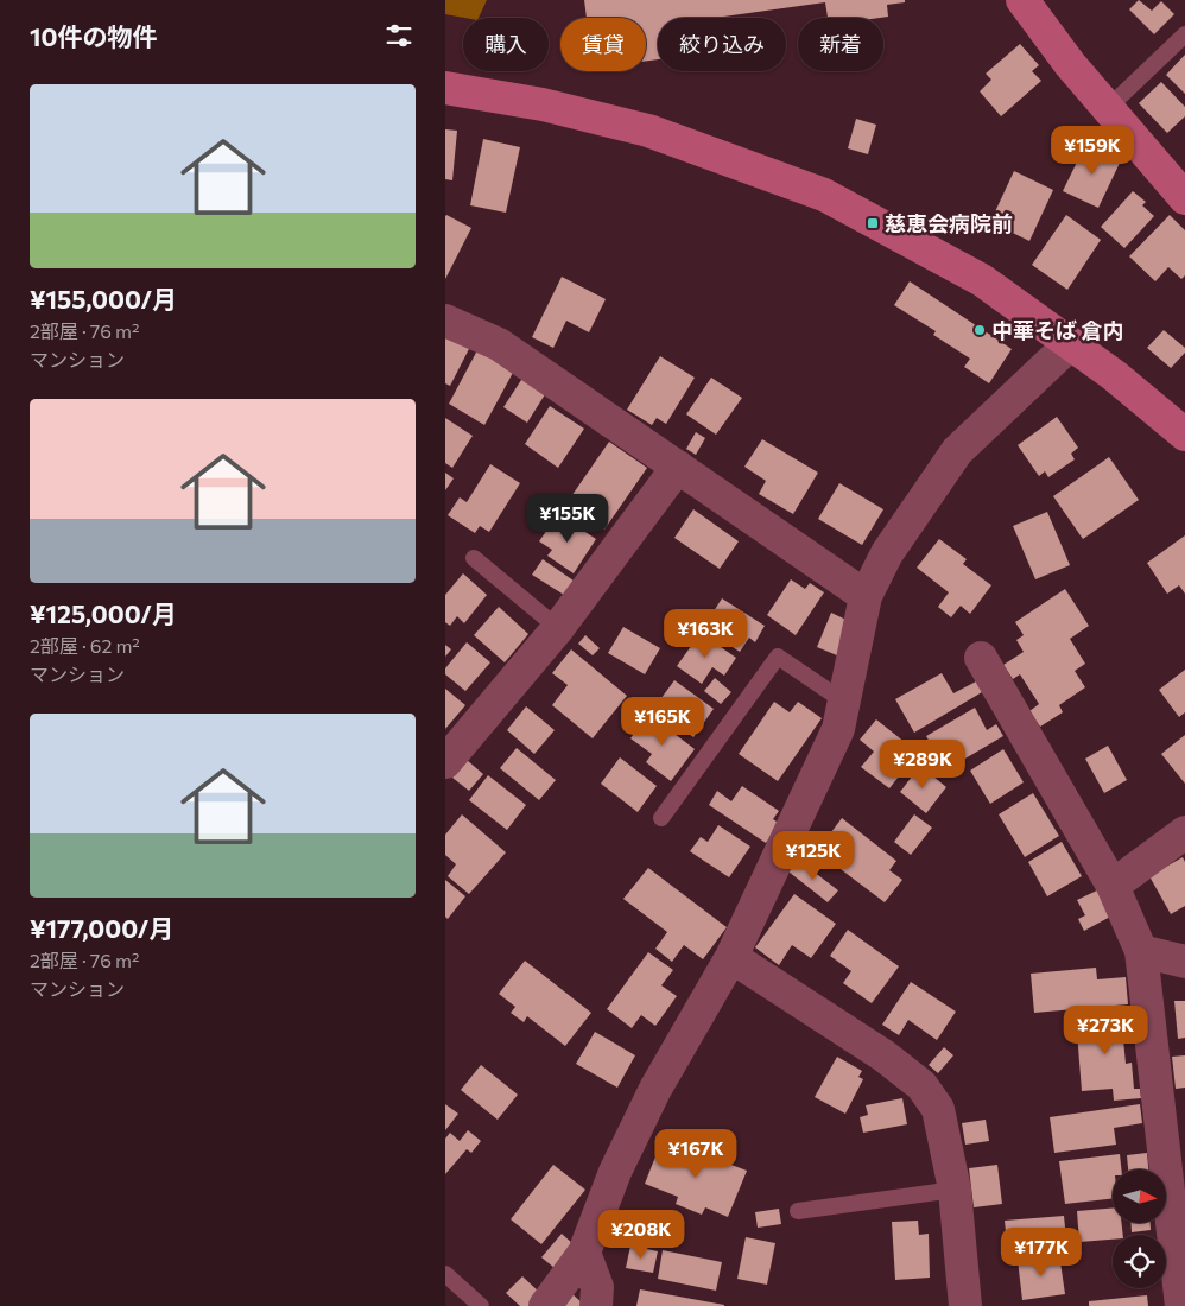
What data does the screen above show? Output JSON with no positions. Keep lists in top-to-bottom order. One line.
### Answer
{"places":{"transit":["慈恵会病院前"],"other":["中華そば 倉内"]},"north":"right","page":{"heading":"10件の物件","chip":["購入","賃貸","絞り込み","新着"],"list":[{"name":"¥155,000/月","note":"2部屋 · 76 m² · マンション"},{"name":"¥125,000/月","note":"2部屋 · 62 m² · マンション"},{"name":"¥177,000/月","note":"2部屋 · 76 m² · マンション"}],"price":["¥159K","¥155K","¥163K","¥165K","¥289K","¥125K","¥273K","¥167K","¥208K","¥177K"]}}
